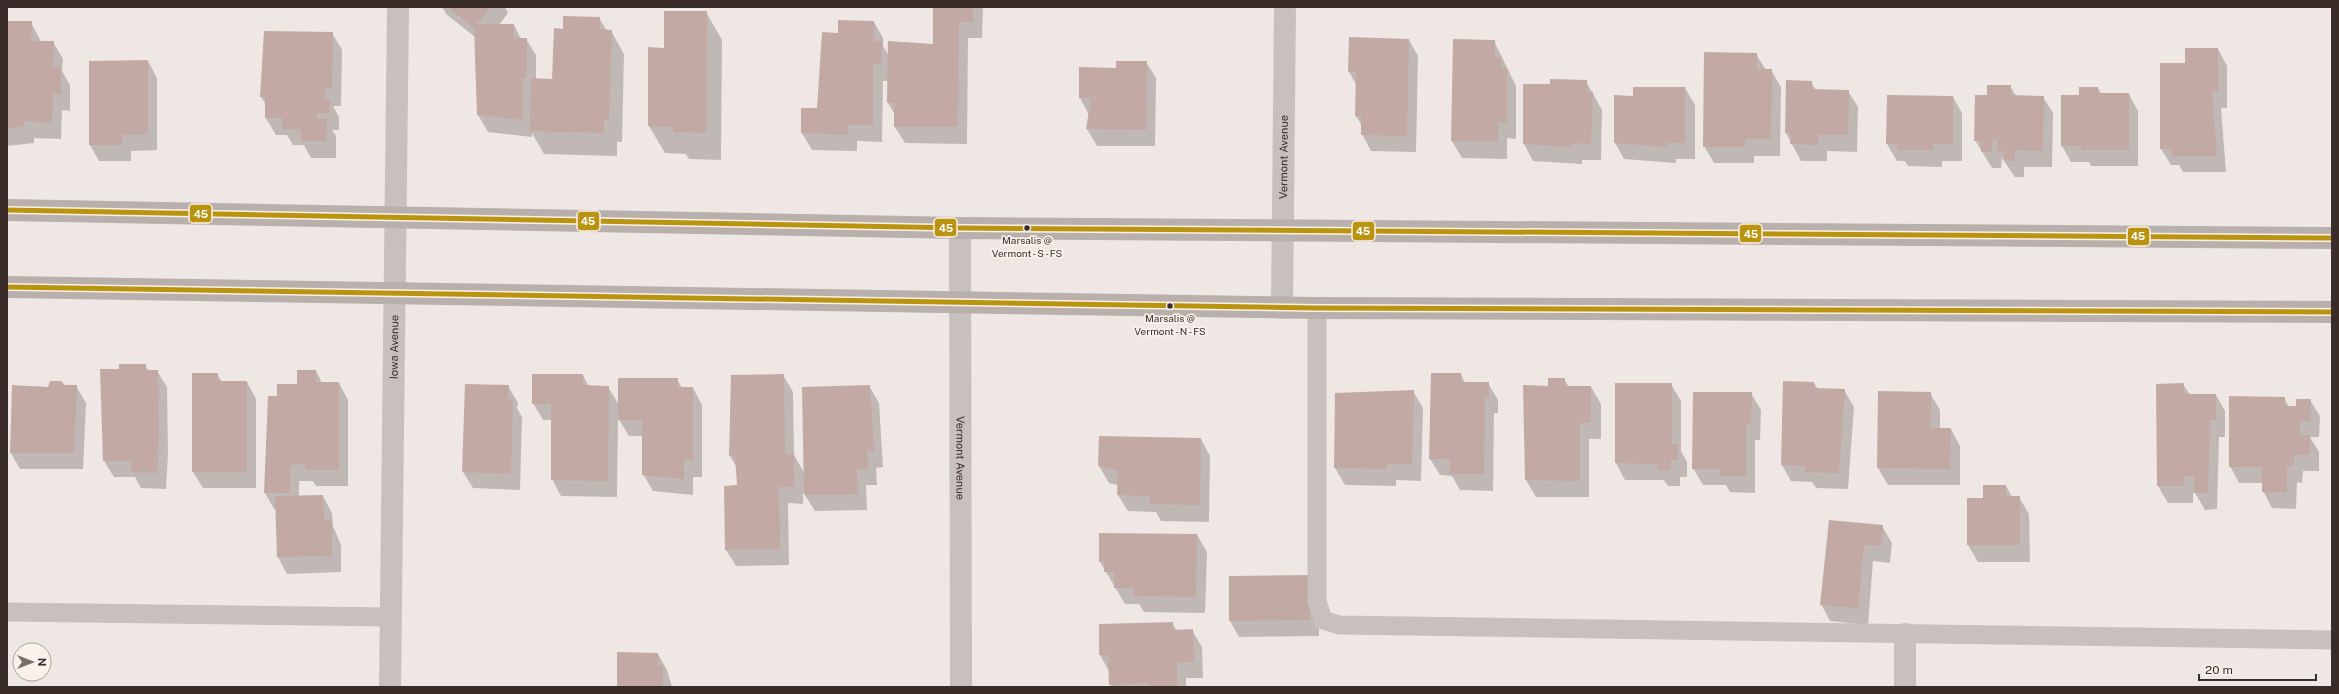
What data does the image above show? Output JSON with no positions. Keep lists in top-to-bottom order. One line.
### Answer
{"streets":{"street":["Vermont Avenue","Iowa Avenue"]},"places":["Marsalis @ Vermont - S - FS","Marsalis @ Vermont - N - FS"],"lines":["transit line 45"],"scale_bar":"20 m","north":"right"}
